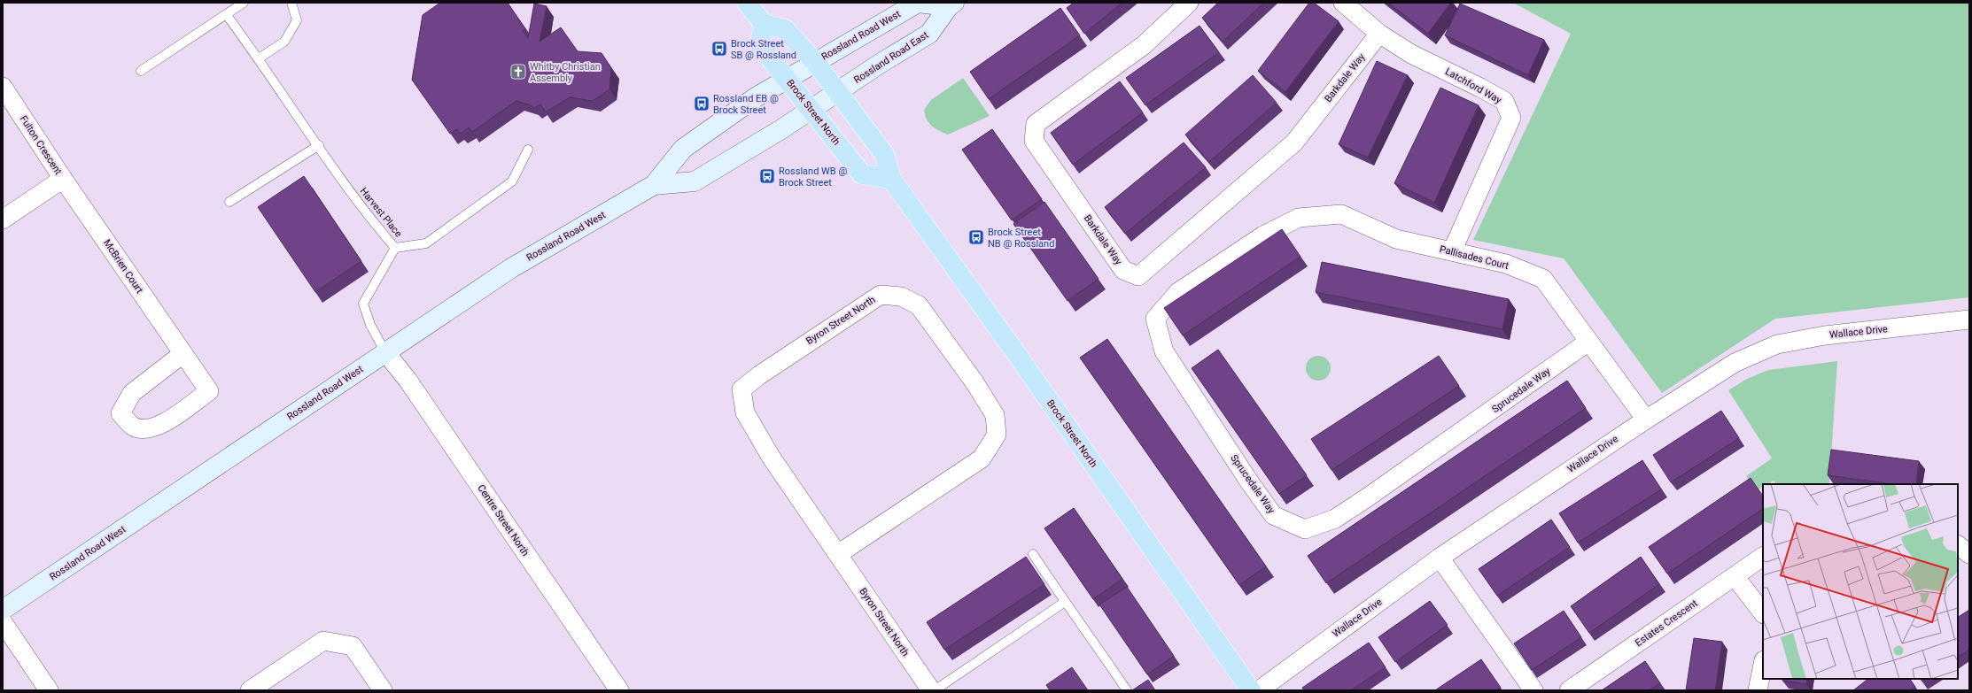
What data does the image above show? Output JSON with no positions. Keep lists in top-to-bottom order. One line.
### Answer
{"streets":{"main road":["Rossland Road West","Rossland Road East","Brock Street North"],"street":["Barkdale Way","Latchford Way","Fulton Crescent","Pallisades Court","McBrien Court","Byron Street North","Wallace Drive","Sprucedale Way","Centre Street North","Estates Crescent"],"lane":["Harvest Place"]},"crossings":[["Rossland Road West","Rossland Road East"],["Rossland Road West","Brock Street North"],["Rossland Road West","Harvest Place"],["Rossland Road West","Centre Street North"],["Rossland Road East","Brock Street North"],["Barkdale Way","Latchford Way"],["Latchford Way","Pallisades Court"],["Fulton Crescent","McBrien Court"],["Harvest Place","Centre Street North"],["Pallisades Court","Wallace Drive"],["Pallisades Court","Sprucedale Way"]],"places":{"bus stop":["Brock Street SB @ Rossland","Rossland EB @ Brock Street","Rossland WB @ Brock Street","Brock Street NB @ Rossland"],"church":["Whitby Christian Assembly"]}}
